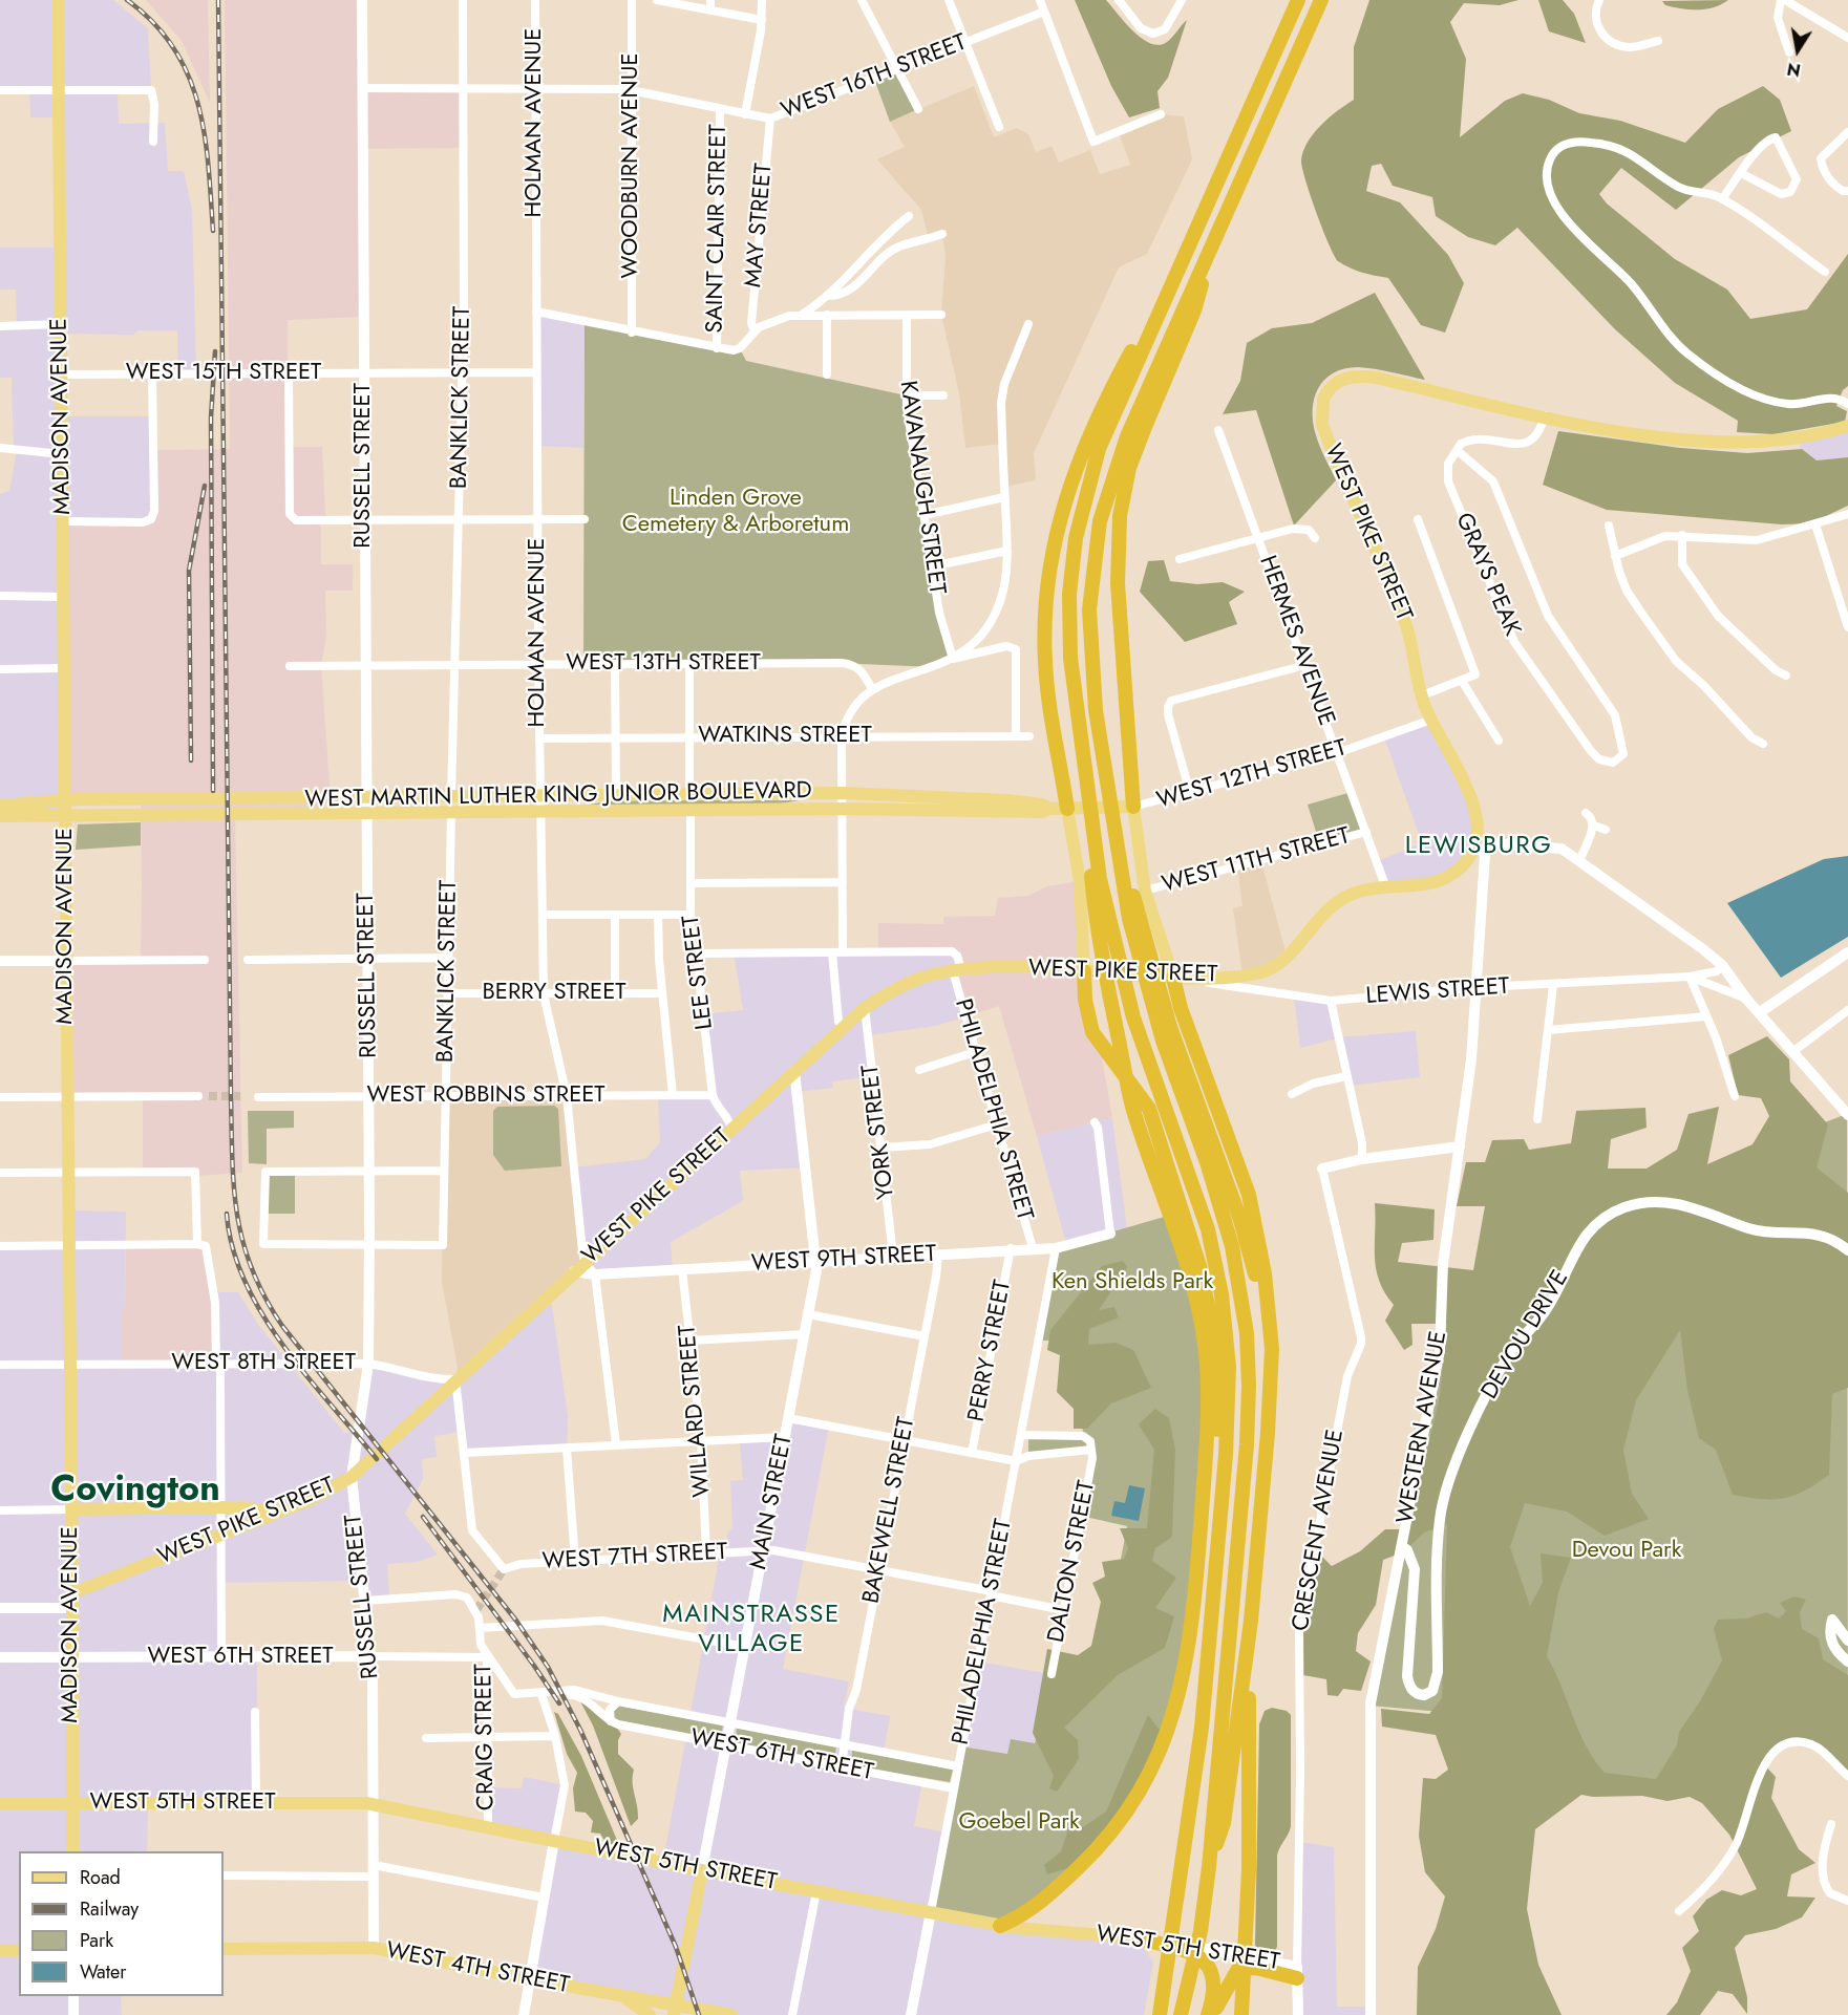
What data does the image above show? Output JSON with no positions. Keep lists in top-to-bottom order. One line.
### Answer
{"streets":{"main road":["MADISON AVENUE","WEST PIKE STREET","WEST 12TH STREET","WEST MARTIN LUTHER KING JUNIOR BOULEVARD","MAIN STREET","WEST 5TH STREET","WEST 4TH STREET"],"street":["WEST 16TH STREET","HOLMAN AVENUE","WOODBURN AVENUE","MAY STREET","SAINT CLAIR STREET","WEST 15TH STREET","BANKLICK STREET","RUSSELL STREET","KAVANAUGH STREET","GRAYS PEAK","HERMES AVENUE","WEST 13TH STREET","WATKINS STREET","WEST 11TH STREET","LEE STREET","LEWIS STREET","BERRY STREET","WEST ROBBINS STREET","PHILADELPHIA STREET","YORK STREET","WEST 9TH STREET","DEVOU DRIVE","PERRY STREET","WEST 8TH STREET","WILLARD STREET","WESTERN AVENUE","BAKEWELL STREET","CRESCENT AVENUE","WEST 7TH STREET","DALTON STREET","WEST 6TH STREET","CRAIG STREET"]},"crossings":[["WEST 16TH STREET","HOLMAN AVENUE"],["WEST 16TH STREET","WOODBURN AVENUE"],["WEST 16TH STREET","MAY STREET"],["WEST 16TH STREET","SAINT CLAIR STREET"],["WEST 16TH STREET","BANKLICK STREET"],["WEST 16TH STREET","RUSSELL STREET"],["HOLMAN AVENUE","WEST 15TH STREET"],["HOLMAN AVENUE","WEST PIKE STREET"],["HOLMAN AVENUE","WEST 13TH STREET"],["HOLMAN AVENUE","WATKINS STREET"],["HOLMAN AVENUE","WEST MARTIN LUTHER KING JUNIOR BOULEVARD"],["HOLMAN AVENUE","BERRY STREET"],["HOLMAN AVENUE","WEST ROBBINS STREET"],["WEST 15TH STREET","BANKLICK STREET"],["WEST 15TH STREET","MADISON AVENUE"],["WEST 15TH STREET","RUSSELL STREET"],["BANKLICK STREET","RUSSELL STREET"],["BANKLICK STREET","WEST 13TH STREET"],["BANKLICK STREET","WEST MARTIN LUTHER KING JUNIOR BOULEVARD"],["BANKLICK STREET","BERRY STREET"],["BANKLICK STREET","WEST ROBBINS STREET"],["MADISON AVENUE","WEST PIKE STREET"],["MADISON AVENUE","WEST MARTIN LUTHER KING JUNIOR BOULEVARD"],["MADISON AVENUE","WEST 8TH STREET"],["MADISON AVENUE","WEST 6TH STREET"],["MADISON AVENUE","WEST 5TH STREET"],["RUSSELL STREET","WEST PIKE STREET"],["RUSSELL STREET","WEST 13TH STREET"],["RUSSELL STREET","WEST MARTIN LUTHER KING JUNIOR BOULEVARD"],["RUSSELL STREET","WEST ROBBINS STREET"],["RUSSELL STREET","WEST 8TH STREET"],["RUSSELL STREET","WEST 6TH STREET"],["RUSSELL STREET","CRAIG STREET"],["RUSSELL STREET","WEST 5TH STREET"],["RUSSELL STREET","WEST 4TH STREET"],["WEST PIKE STREET","HERMES AVENUE"],["WEST PIKE STREET","WEST 12TH STREET"],["WEST PIKE STREET","LEE STREET"],["WEST PIKE STREET","LEWIS STREET"],["WEST PIKE STREET","PHILADELPHIA STREET"],["WEST PIKE STREET","YORK STREET"],["WEST PIKE STREET","WEST 9TH STREET"],["WEST PIKE STREET","WEST 8TH STREET"],["WEST PIKE STREET","WESTERN AVENUE"],["WEST PIKE STREET","MAIN STREET"],["HERMES AVENUE","WEST 12TH STREET"],["HERMES AVENUE","WEST 11TH STREET"],["WEST 12TH STREET","WEST MARTIN LUTHER KING JUNIOR BOULEVARD"],["WEST MARTIN LUTHER KING JUNIOR BOULEVARD","LEE STREET"],["LEE STREET","WEST ROBBINS STREET"],["LEWIS STREET","WESTERN AVENUE"],["PHILADELPHIA STREET","WEST 9TH STREET"],["PHILADELPHIA STREET","WEST 7TH STREET"],["PHILADELPHIA STREET","DALTON STREET"],["PHILADELPHIA STREET","WEST 6TH STREET"],["PHILADELPHIA STREET","WEST 5TH STREET"],["YORK STREET","WEST 9TH STREET"],["WEST 9TH STREET","PERRY STREET"],["WEST 9TH STREET","WILLARD STREET"],["WEST 9TH STREET","MAIN STREET"],["WEST 9TH STREET","BAKEWELL STREET"],["DEVOU DRIVE","WESTERN AVENUE"],["WILLARD STREET","WEST 7TH STREET"],["MAIN STREET","WEST 7TH STREET"],["MAIN STREET","WEST 6TH STREET"],["MAIN STREET","WEST 5TH STREET"],["MAIN STREET","WEST 4TH STREET"],["BAKEWELL STREET","WEST 7TH STREET"],["BAKEWELL STREET","WEST 6TH STREET"],["CRESCENT AVENUE","WEST 5TH STREET"],["WEST 7TH STREET","DALTON STREET"],["WEST 6TH STREET","CRAIG STREET"],["CRAIG STREET","WEST 5TH STREET"]],"districts":["LEWISBURG","Covington","MAINSTRASSE VILLAGE"],"parks":["Linden Grove Cemetery & Arboretum","Ken Shields Park","Devou Park","Goebel Park"],"legend":["Road","Railway","Park","Water"],"north":"bottom"}
